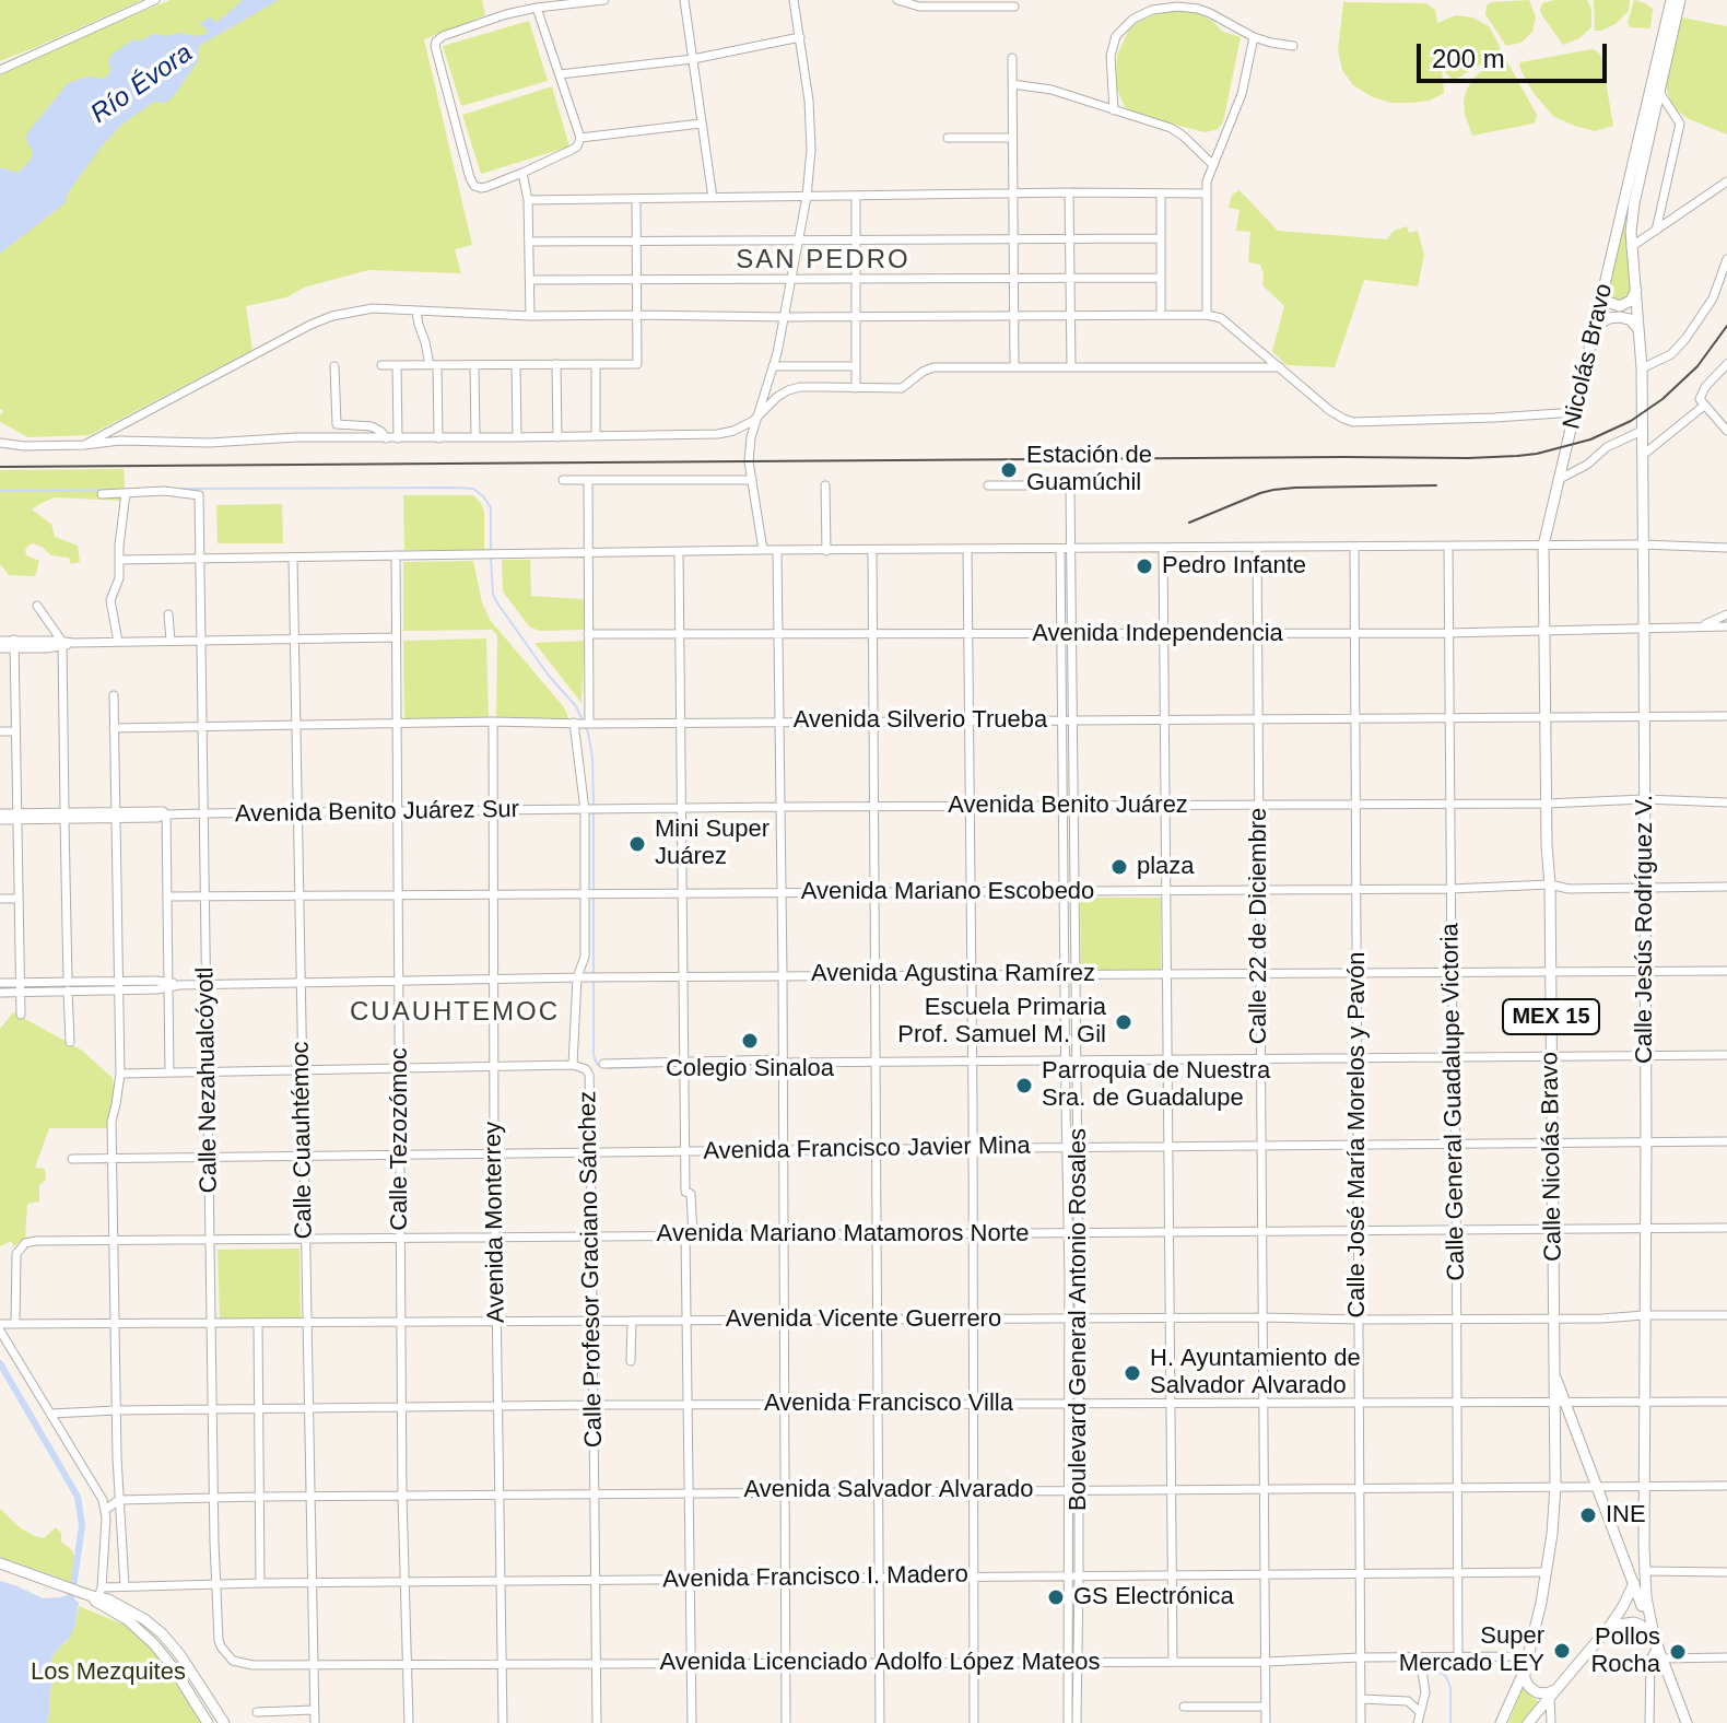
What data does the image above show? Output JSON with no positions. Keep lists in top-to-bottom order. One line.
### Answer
{"streets":{"main road":["Nicolás Bravo","Calle Jesús Rodríguez V.","MEX 15","Calle Nicolás Bravo"],"street":["Avenida Independencia","Avenida Silverio Trueba","Avenida Benito Juárez","Avenida Benito Juárez Sur","Avenida Mariano Escobedo","Calle 22 de Diciembre","Avenida Agustina Ramírez","Calle Nezahualcóyotl","Calle General Guadalupe Victoria","Calle José María Morelos y Pavón","Calle Tezozómoc","Calle Cuauhtémoc","Avenida Francisco Javier Mina","Avenida Monterrey","Avenida Mariano Matamoros Norte","Calle Profesor Graciano Sánchez","Avenida Vicente Guerrero","Boulevard General Antonio Rosales","Avenida Francisco Villa","Avenida Salvador Alvarado","Avenida Francisco I. Madero","Avenida Licenciado Adolfo López Mateos"]},"crossings":[["Nicolás Bravo","Calle Jesús Rodríguez V."],["Nicolás Bravo","MEX 15"],["Nicolás Bravo","Calle Nicolás Bravo"],["Avenida Independencia","Calle 22 de Diciembre"],["Avenida Independencia","Calle Jesús Rodríguez V."],["Avenida Independencia","Calle General Guadalupe Victoria"],["Avenida Independencia","Calle José María Morelos y Pavón"],["Avenida Independencia","Calle Nicolás Bravo"],["Avenida Independencia","Boulevard General Antonio Rosales"],["Avenida Silverio Trueba","Calle 22 de Diciembre"],["Avenida Silverio Trueba","Calle Jesús Rodríguez V."],["Avenida Silverio Trueba","Calle Nezahualcóyotl"],["Avenida Silverio Trueba","Calle General Guadalupe Victoria"],["Avenida Silverio Trueba","Calle José María Morelos y Pavón"],["Avenida Silverio Trueba","Calle Tezozómoc"],["Avenida Silverio Trueba","Calle Cuauhtémoc"],["Avenida Silverio Trueba","Calle Nicolás Bravo"],["Avenida Silverio Trueba","Avenida Monterrey"],["Avenida Silverio Trueba","Calle Profesor Graciano Sánchez"],["Avenida Silverio Trueba","Boulevard General Antonio Rosales"],["Avenida Benito Juárez","Avenida Benito Juárez Sur"],["Avenida Benito Juárez","Calle 22 de Diciembre"],["Avenida Benito Juárez","Calle General Guadalupe Victoria"],["Avenida Benito Juárez","Calle José María Morelos y Pavón"],["Avenida Benito Juárez","Calle Nicolás Bravo"],["Avenida Benito Juárez","Calle Profesor Graciano Sánchez"],["Avenida Benito Juárez","Boulevard General Antonio Rosales"],["Avenida Benito Juárez Sur","Calle Nezahualcóyotl"],["Avenida Benito Juárez Sur","Calle Tezozómoc"],["Avenida Benito Juárez Sur","Calle Cuauhtémoc"],["Avenida Benito Juárez Sur","Avenida Monterrey"],["Avenida Benito Juárez Sur","Calle Profesor Graciano Sánchez"],["Avenida Mariano Escobedo","Calle 22 de Diciembre"],["Avenida Mariano Escobedo","Calle Jesús Rodríguez V."],["Avenida Mariano Escobedo","Calle Nezahualcóyotl"],["Avenida Mariano Escobedo","Calle General Guadalupe Victoria"],["Avenida Mariano Escobedo","Calle José María Morelos y Pavón"],["Avenida Mariano Escobedo","Calle Tezozómoc"],["Avenida Mariano Escobedo","Calle Cuauhtémoc"],["Avenida Mariano Escobedo","Calle Nicolás Bravo"],["Avenida Mariano Escobedo","Avenida Monterrey"],["Avenida Mariano Escobedo","Calle Profesor Graciano Sánchez"],["Avenida Mariano Escobedo","Boulevard General Antonio Rosales"],["Calle 22 de Diciembre","Avenida Agustina Ramírez"],["Calle 22 de Diciembre","Avenida Francisco Javier Mina"],["Calle 22 de Diciembre","Avenida Mariano Matamoros Norte"],["Calle 22 de Diciembre","Avenida Vicente Guerrero"],["Calle 22 de Diciembre","Avenida Francisco Villa"],["Calle 22 de Diciembre","Avenida Salvador Alvarado"],["Calle 22 de Diciembre","Avenida Francisco I. Madero"],["Calle 22 de Diciembre","Avenida Licenciado Adolfo López Mateos"],["Calle Jesús Rodríguez V.","Avenida Agustina Ramírez"],["Calle Jesús Rodríguez V.","MEX 15"],["Calle Jesús Rodríguez V.","Avenida Francisco Javier Mina"],["Calle Jesús Rodríguez V.","Avenida Mariano Matamoros Norte"],["Calle Jesús Rodríguez V.","Avenida Vicente Guerrero"],["Calle Jesús Rodríguez V.","Avenida Francisco Villa"],["Calle Jesús Rodríguez V.","Avenida Salvador Alvarado"],["Avenida Agustina Ramírez","Calle Nezahualcóyotl"],["Avenida Agustina Ramírez","Calle General Guadalupe Victoria"],["Avenida Agustina Ramírez","Calle José María Morelos y Pavón"],["Avenida Agustina Ramírez","Calle Tezozómoc"],["Avenida Agustina Ramírez","Calle Cuauhtémoc"],["Avenida Agustina Ramírez","Calle Nicolás Bravo"],["Avenida Agustina Ramírez","Avenida Monterrey"],["Avenida Agustina Ramírez","Calle Profesor Graciano Sánchez"],["Avenida Agustina Ramírez","Boulevard General Antonio Rosales"],["Calle Nezahualcóyotl","Avenida Francisco Javier Mina"],["Calle Nezahualcóyotl","Avenida Mariano Matamoros Norte"],["Calle Nezahualcóyotl","Avenida Vicente Guerrero"],["Calle Nezahualcóyotl","Avenida Francisco Villa"],["Calle Nezahualcóyotl","Avenida Salvador Alvarado"],["Calle Nezahualcóyotl","Avenida Francisco I. Madero"],["Calle Nezahualcóyotl","Avenida Licenciado Adolfo López Mateos"],["Calle General Guadalupe Victoria","Avenida Francisco Javier Mina"],["Calle General Guadalupe Victoria","Avenida Mariano Matamoros Norte"],["Calle General Guadalupe Victoria","Avenida Vicente Guerrero"],["Calle General Guadalupe Victoria","Avenida Francisco Villa"],["Calle General Guadalupe Victoria","Avenida Salvador Alvarado"],["Calle General Guadalupe Victoria","Avenida Francisco I. Madero"],["Calle General Guadalupe Victoria","Avenida Licenciado Adolfo López Mateos"],["Calle José María Morelos y Pavón","Avenida Francisco Javier Mina"],["Calle José María Morelos y Pavón","Avenida Mariano Matamoros Norte"],["Calle José María Morelos y Pavón","Avenida Vicente Guerrero"],["Calle José María Morelos y Pavón","Avenida Francisco Villa"],["Calle José María Morelos y Pavón","Avenida Salvador Alvarado"],["Calle José María Morelos y Pavón","Avenida Francisco I. Madero"],["Calle José María Morelos y Pavón","Avenida Licenciado Adolfo López Mateos"],["Calle Tezozómoc","Avenida Francisco Javier Mina"],["Calle Tezozómoc","Avenida Mariano Matamoros Norte"],["Calle Tezozómoc","Avenida Vicente Guerrero"],["Calle Tezozómoc","Avenida Francisco Villa"],["Calle Tezozómoc","Avenida Salvador Alvarado"],["Calle Tezozómoc","Avenida Francisco I. Madero"],["Calle Tezozómoc","Avenida Licenciado Adolfo López Mateos"],["Calle Cuauhtémoc","Avenida Francisco Javier Mina"],["Calle Cuauhtémoc","Avenida Mariano Matamoros Norte"],["Calle Cuauhtémoc","Avenida Vicente Guerrero"],["Calle Cuauhtémoc","Avenida Francisco Villa"],["Calle Cuauhtémoc","Avenida Salvador Alvarado"],["Calle Cuauhtémoc","Avenida Francisco I. Madero"],["Calle Cuauhtémoc","Avenida Licenciado Adolfo López Mateos"],["Avenida Francisco Javier Mina","Calle Nicolás Bravo"],["Avenida Francisco Javier Mina","Avenida Monterrey"],["Avenida Francisco Javier Mina","Calle Profesor Graciano Sánchez"],["Avenida Francisco Javier Mina","Boulevard General Antonio Rosales"],["Calle Nicolás Bravo","Avenida Mariano Matamoros Norte"],["Calle Nicolás Bravo","Avenida Vicente Guerrero"],["Calle Nicolás Bravo","Avenida Francisco Villa"],["Avenida Monterrey","Avenida Mariano Matamoros Norte"],["Avenida Monterrey","Avenida Vicente Guerrero"],["Avenida Monterrey","Avenida Francisco Villa"],["Avenida Monterrey","Avenida Salvador Alvarado"],["Avenida Monterrey","Avenida Francisco I. Madero"],["Avenida Monterrey","Avenida Licenciado Adolfo López Mateos"],["Avenida Mariano Matamoros Norte","Calle Profesor Graciano Sánchez"],["Avenida Mariano Matamoros Norte","Avenida Vicente Guerrero"],["Avenida Mariano Matamoros Norte","Boulevard General Antonio Rosales"],["Calle Profesor Graciano Sánchez","Avenida Vicente Guerrero"],["Calle Profesor Graciano Sánchez","Avenida Francisco Villa"],["Calle Profesor Graciano Sánchez","Avenida Salvador Alvarado"],["Calle Profesor Graciano Sánchez","Avenida Francisco I. Madero"],["Calle Profesor Graciano Sánchez","Avenida Licenciado Adolfo López Mateos"],["Avenida Vicente Guerrero","Boulevard General Antonio Rosales"],["Boulevard General Antonio Rosales","Avenida Francisco Villa"],["Boulevard General Antonio Rosales","Avenida Salvador Alvarado"],["Boulevard General Antonio Rosales","Avenida Francisco I. Madero"],["Boulevard General Antonio Rosales","Avenida Licenciado Adolfo López Mateos"]],"districts":["SAN PEDRO","CUAUHTEMOC"],"water":["Río Évora"],"parks":["Los Mezquites"],"places":["Estación de Guamúchil","Pedro Infante","Mini Super Juárez","plaza","Escuela Primaria Prof. Samuel M. Gil","Colegio Sinaloa","Parroquia de Nuestra Sra. de Guadalupe","H. Ayuntamiento de Salvador Alvarado","INE","GS Electrónica","Super Mercado LEY","Pollos Rocha"],"scale_bar":"200 m"}
